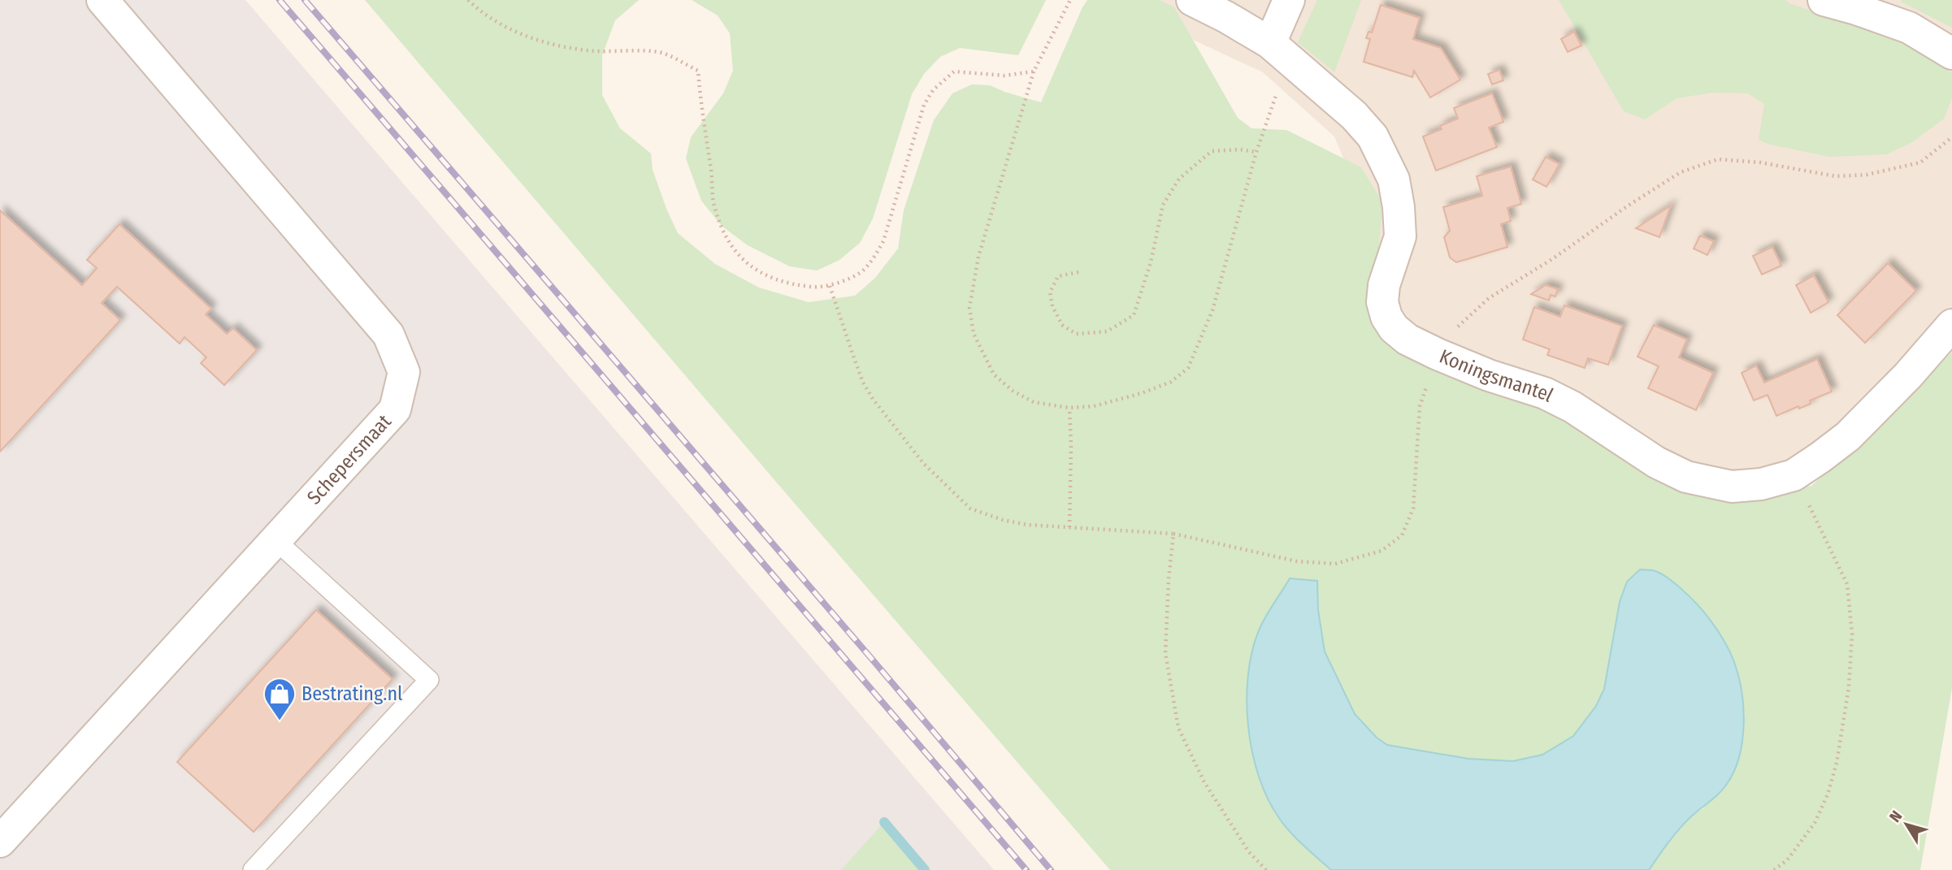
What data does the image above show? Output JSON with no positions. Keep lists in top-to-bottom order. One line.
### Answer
{"streets":{"street":["Koningsmantel","Schepersmaat"]},"places":{"shop":["Bestrating.nl"]},"north":"top left"}
